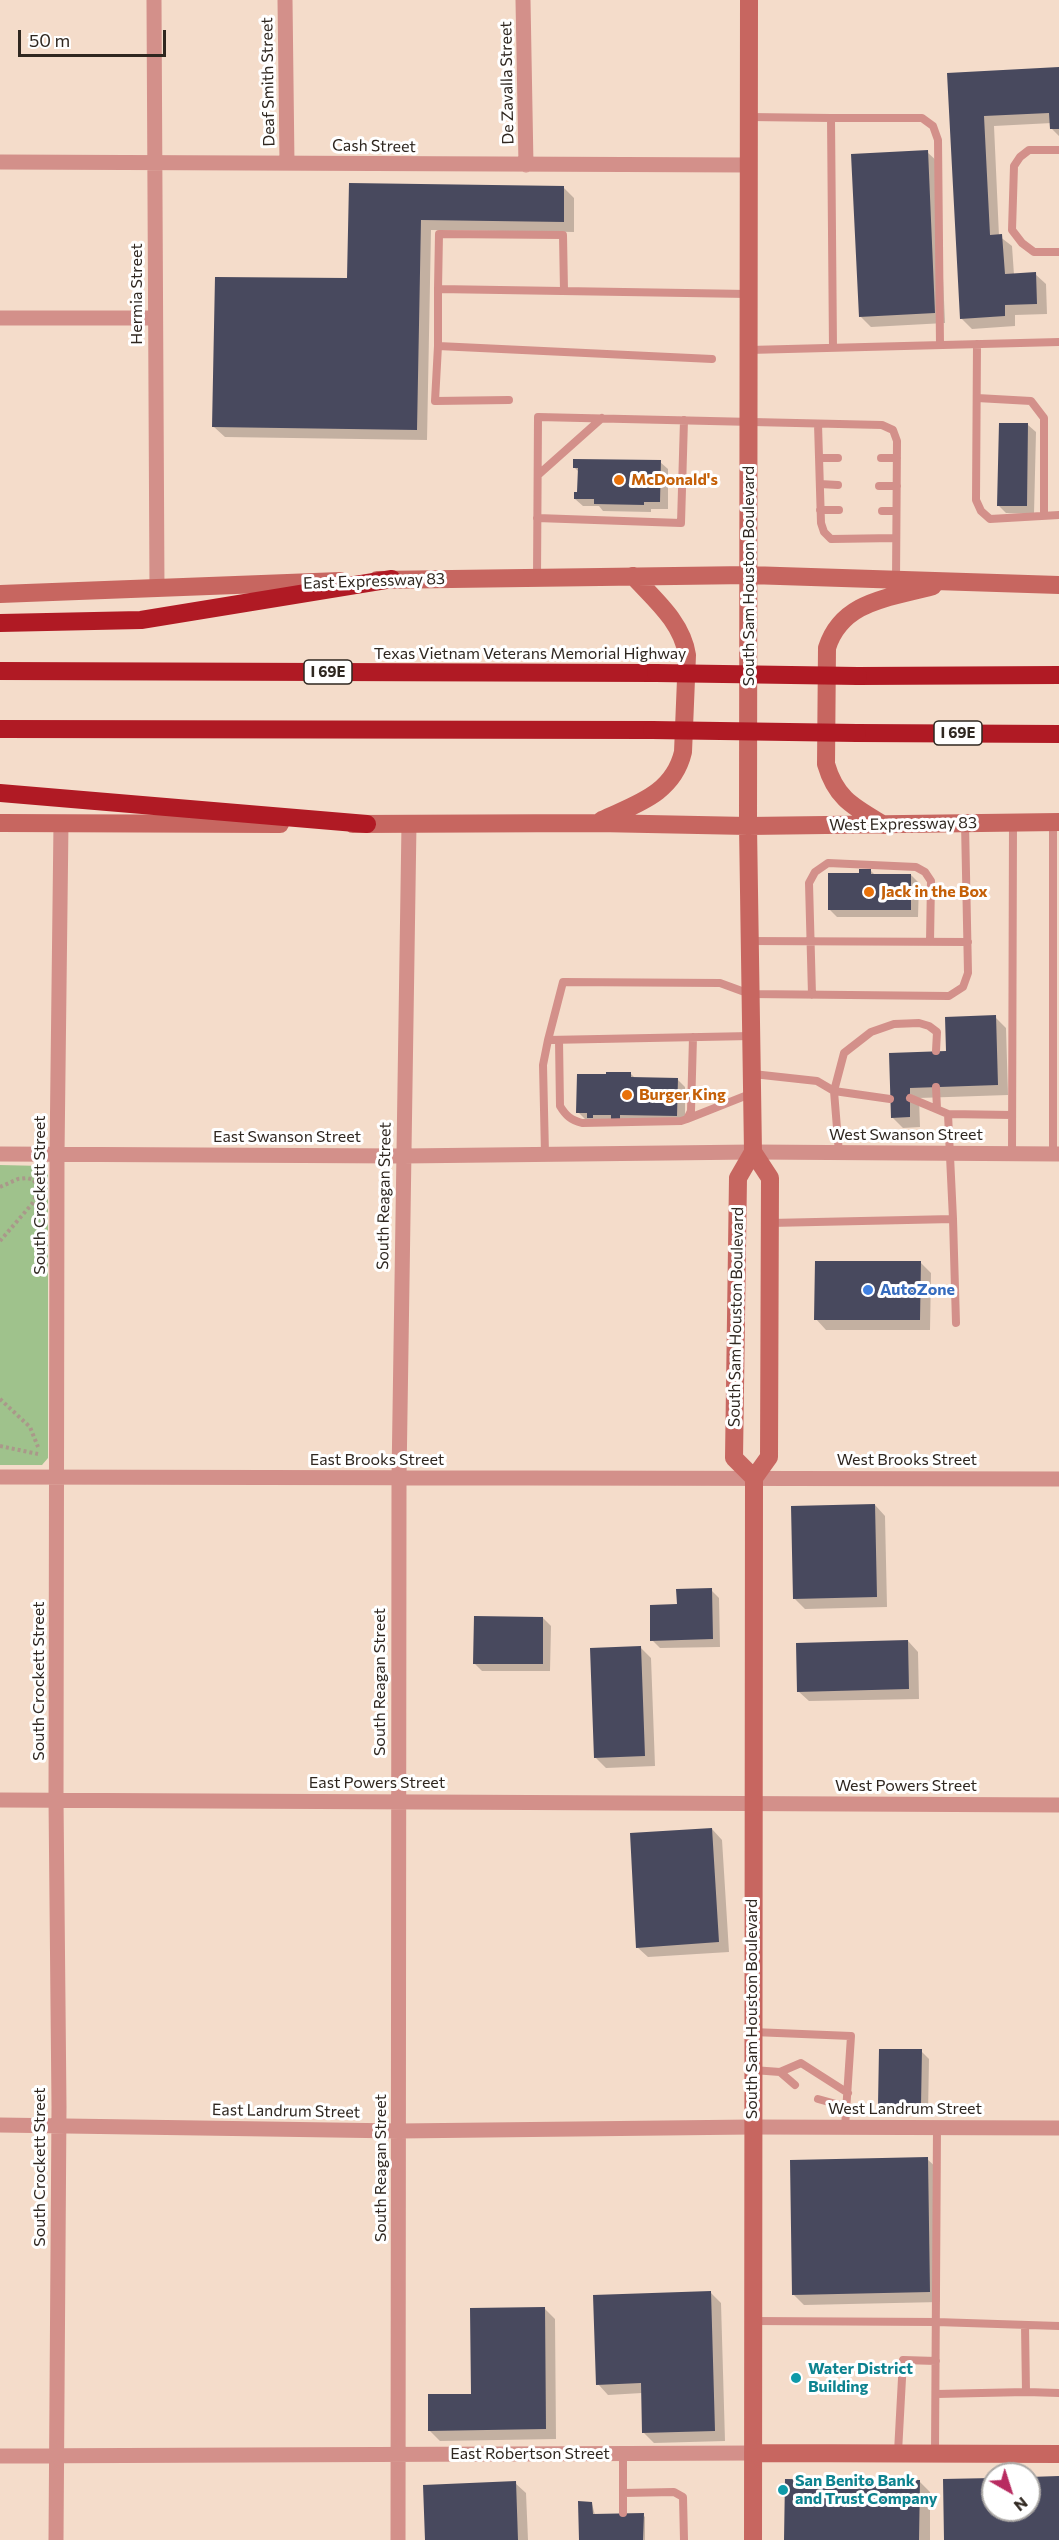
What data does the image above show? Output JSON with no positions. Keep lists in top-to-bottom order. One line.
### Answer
{"streets":{"highway":["Texas Vietnam Veterans Memorial Highway","I 69E"],"main road":["South Sam Houston Boulevard","East Expressway 83","West Expressway 83","East Robertson Street"],"street":["Deaf Smith Street","De Zavalla Street","Cash Street","Hermia Street","West Swanson Street","East Swanson Street","South Crockett Street","South Reagan Street","East Brooks Street","West Brooks Street","East Powers Street","West Powers Street","West Landrum Street","East Landrum Street"]},"crossings":[["Deaf Smith Street","Cash Street"],["De Zavalla Street","Cash Street"],["Cash Street","Hermia Street"],["Cash Street","South Sam Houston Boulevard"],["Hermia Street","East Expressway 83"],["South Sam Houston Boulevard","East Expressway 83"],["South Sam Houston Boulevard","West Expressway 83"],["South Sam Houston Boulevard","West Swanson Street"],["South Sam Houston Boulevard","East Swanson Street"],["South Sam Houston Boulevard","East Brooks Street"],["South Sam Houston Boulevard","West Brooks Street"],["South Sam Houston Boulevard","East Powers Street"],["South Sam Houston Boulevard","West Powers Street"],["South Sam Houston Boulevard","West Landrum Street"],["South Sam Houston Boulevard","East Landrum Street"],["South Sam Houston Boulevard","East Robertson Street"],["West Swanson Street","East Swanson Street"],["East Swanson Street","South Crockett Street"],["East Swanson Street","South Reagan Street"],["South Crockett Street","East Brooks Street"],["South Crockett Street","East Powers Street"],["South Crockett Street","East Landrum Street"],["South Crockett Street","East Robertson Street"],["South Reagan Street","East Brooks Street"],["South Reagan Street","East Powers Street"],["South Reagan Street","East Landrum Street"],["South Reagan Street","East Robertson Street"],["East Brooks Street","West Brooks Street"],["East Powers Street","West Powers Street"],["West Landrum Street","East Landrum Street"]],"places":["McDonald's","Jack in the Box","Burger King","AutoZone","Water District Building","San Benito Bank and Trust Company"],"scale_bar":"50 m","north":"bottom right"}
